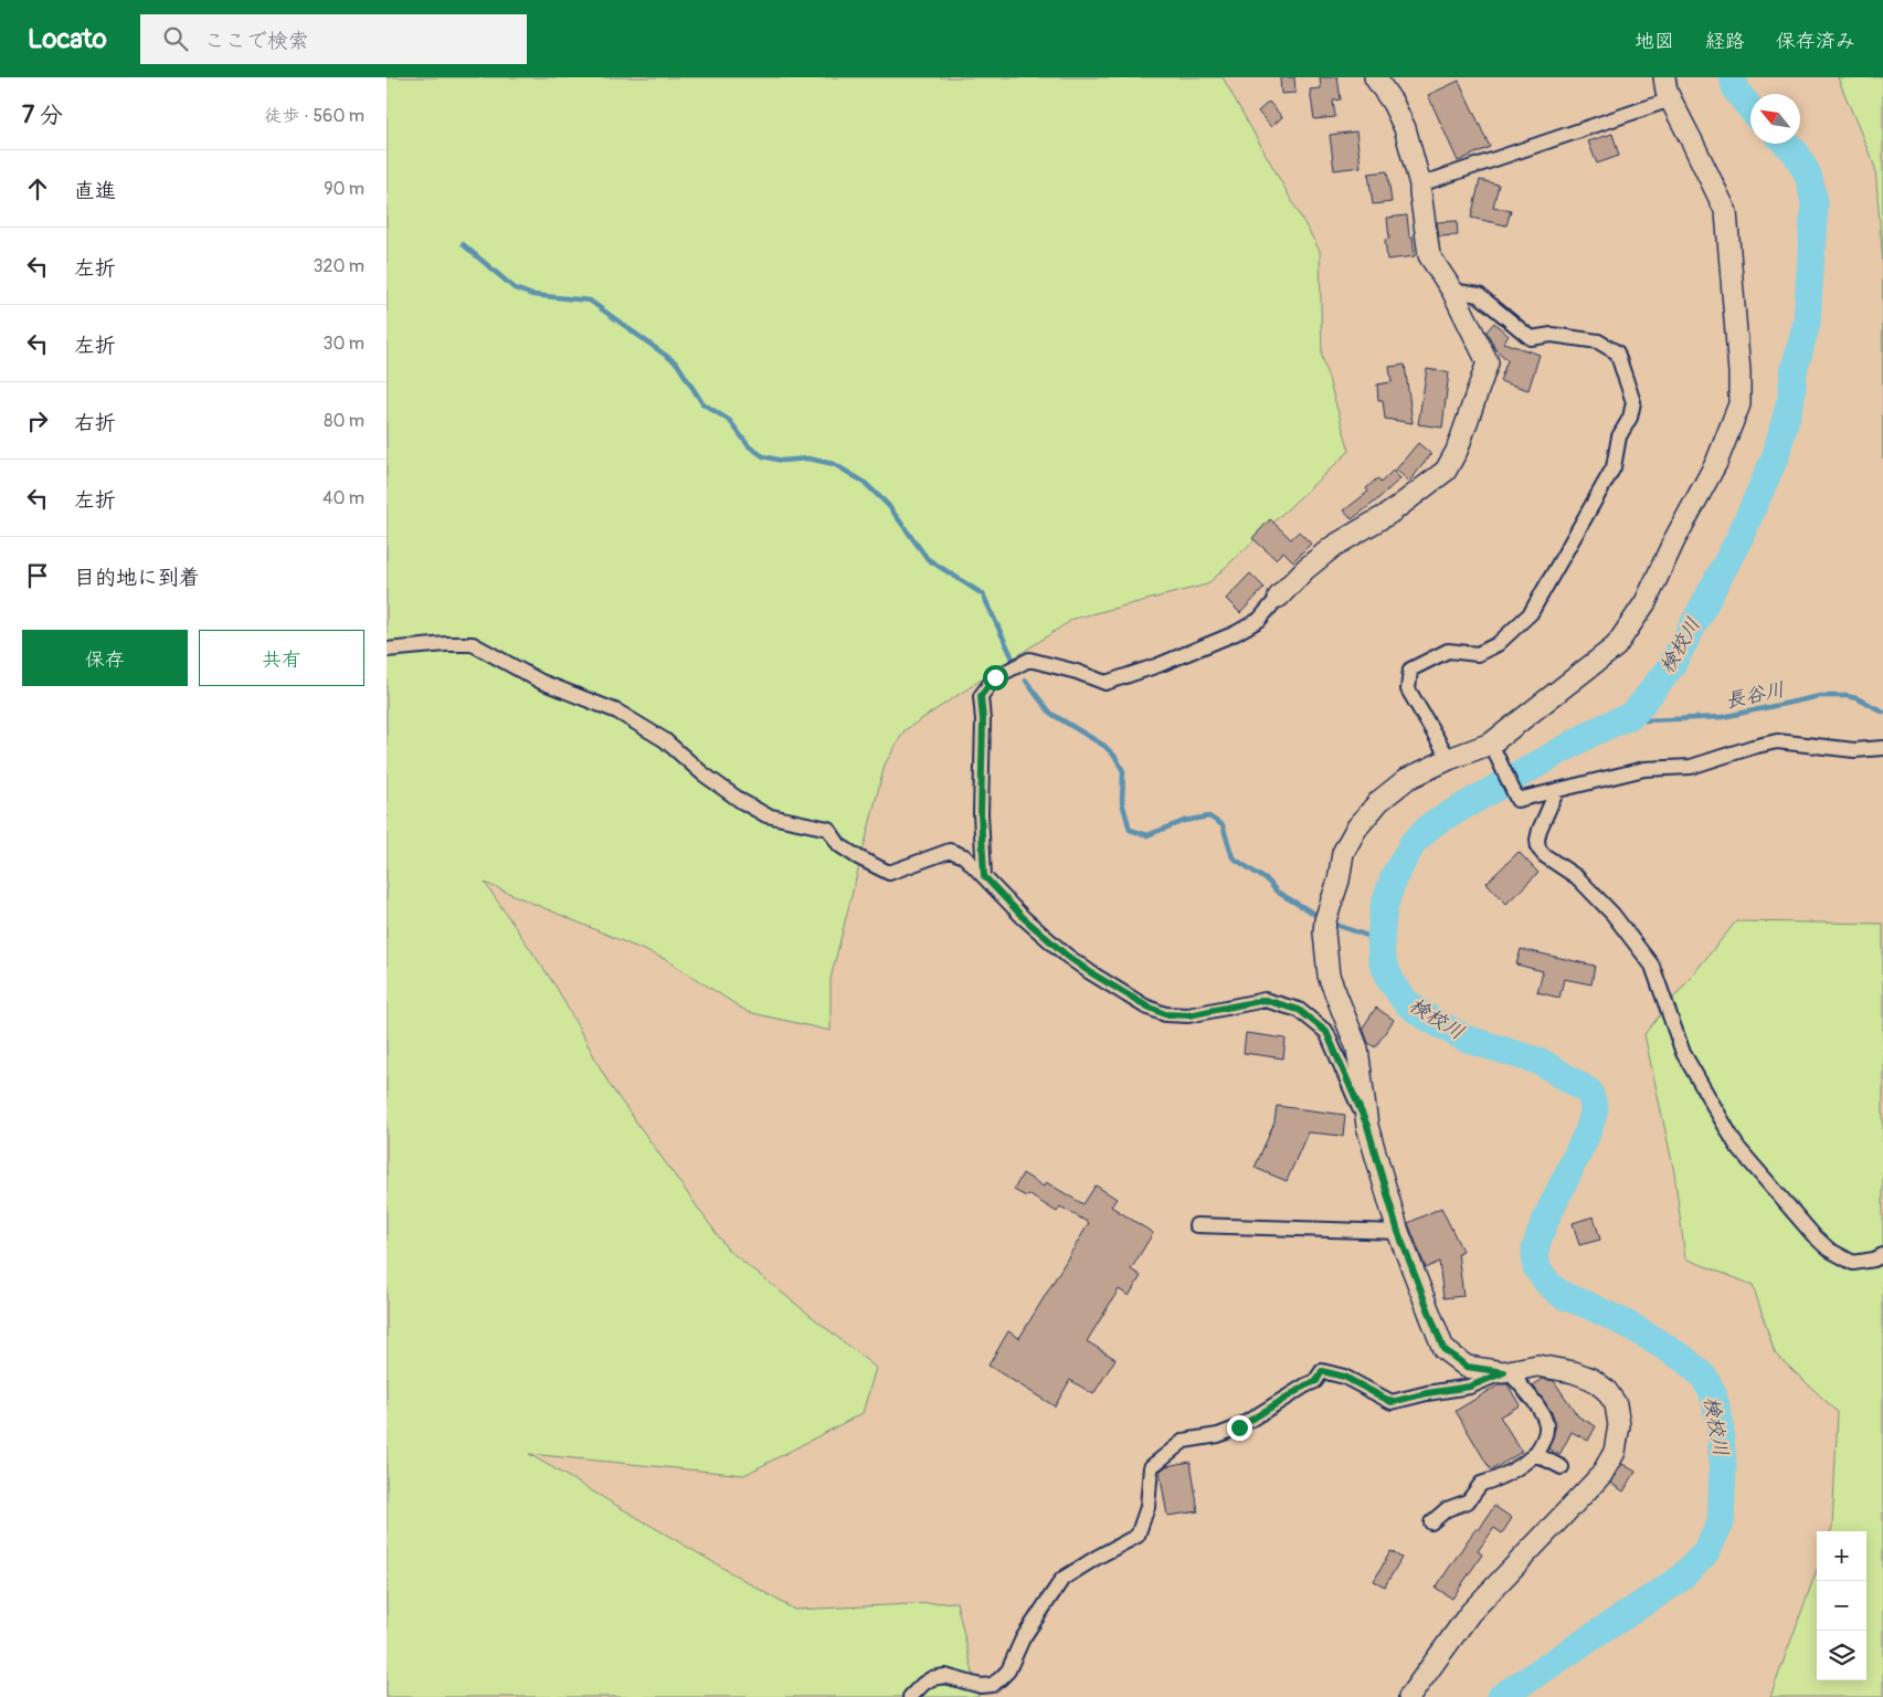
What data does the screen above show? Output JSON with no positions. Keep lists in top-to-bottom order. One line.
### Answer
{"water":["検校川","長谷川"],"north":"top left","page":{"header":"Locato","search":"ここで検索","nav":["地図","経路","保存済み"],"heading":["7 分","徒歩 · 560 m"],"list":[["直進","90 m"],["左折","320 m"],["左折","30 m"],["右折","80 m"],["左折","40 m"],"目的地に到着"],"buttons":["保存","共有"],"map_buttons":["+","−"]}}
